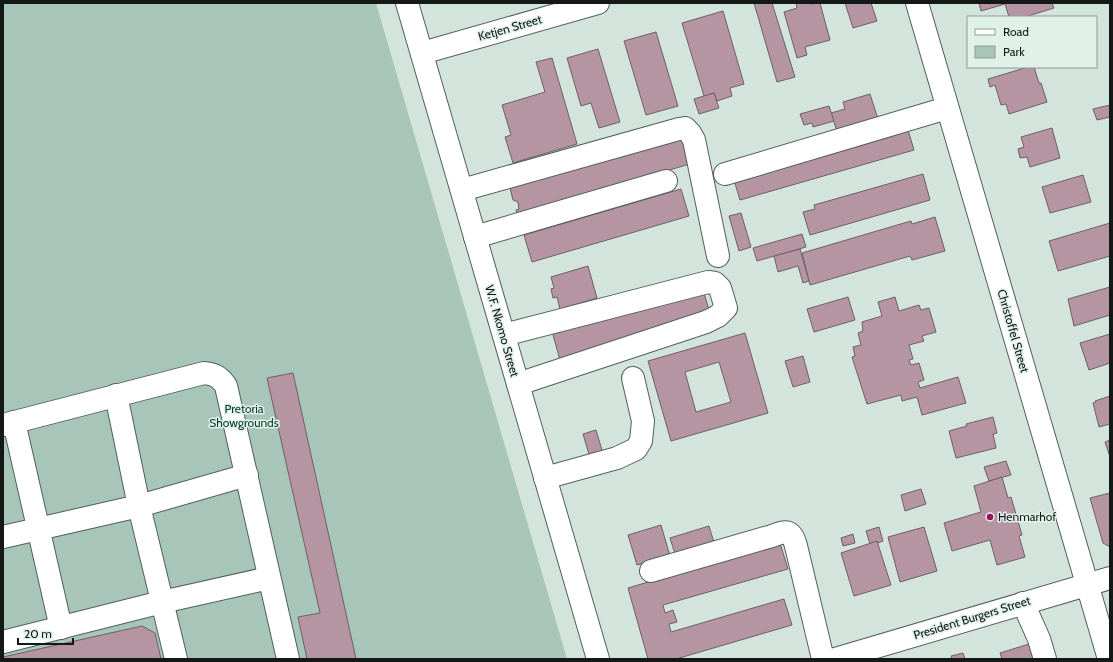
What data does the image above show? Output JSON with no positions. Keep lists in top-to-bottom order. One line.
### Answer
{"streets":{"street":["Ketjen Street","W.F. Nkomo Street","Christoffel Street","President Burgers Street"]},"crossings":[["Ketjen Street","W.F. Nkomo Street"],["Christoffel Street","President Burgers Street"]],"parks":["Pretoria Showgrounds"],"places":["Henmarhof"],"legend":["Road","Park"],"scale_bar":"20 m"}
